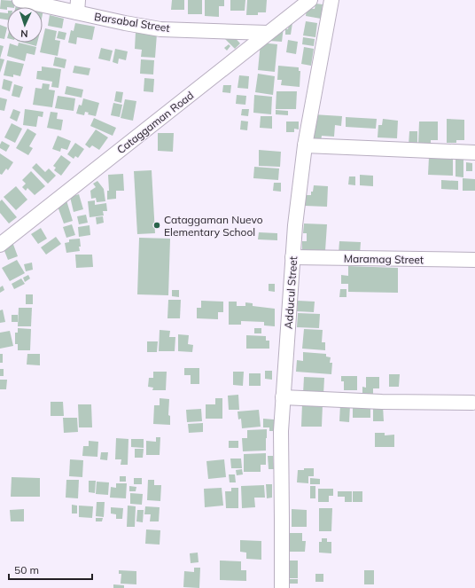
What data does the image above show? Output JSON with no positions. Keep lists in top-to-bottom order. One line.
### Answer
{"streets":{"street":["Barsabal Street","Cataggaman Road","Maramag Street","Adducul Street"]},"crossings":[["Barsabal Street","Cataggaman Road"],["Maramag Street","Adducul Street"]],"places":["Cataggaman Nuevo Elementary School"],"scale_bar":"50 m","north":"bottom"}
